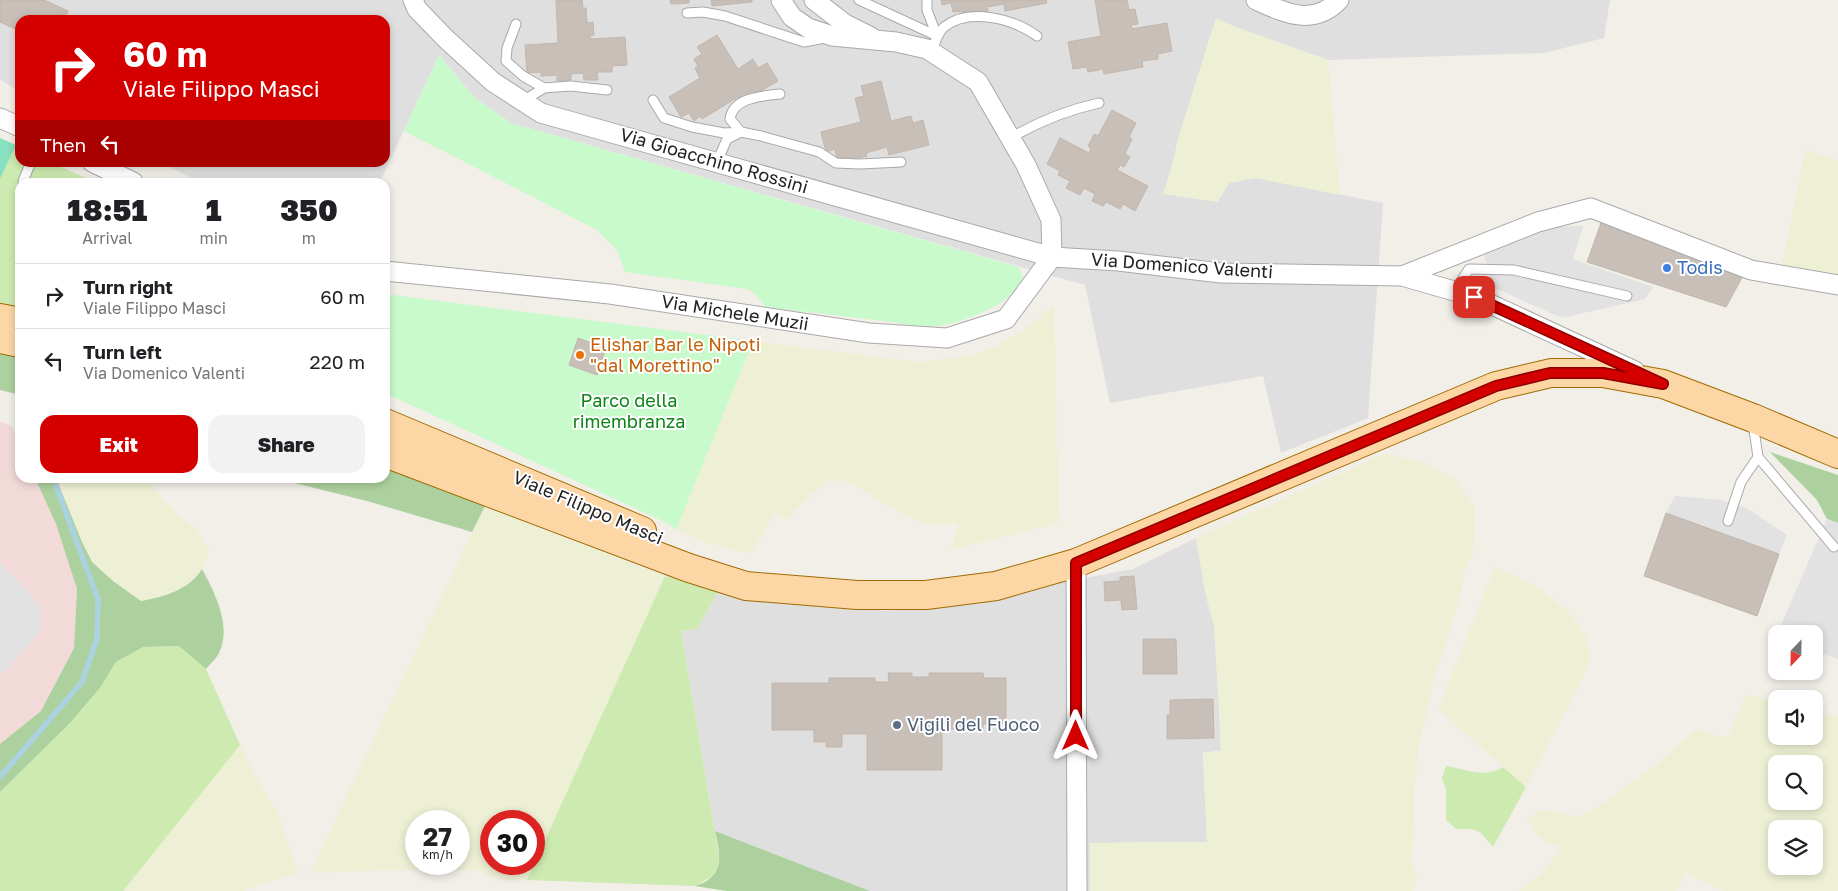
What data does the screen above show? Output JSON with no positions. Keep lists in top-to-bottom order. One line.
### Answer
{"streets":{"main road":["Viale Filippo Masci"],"street":["Via Gioacchino Rossini","Via Domenico Valenti","Via Michele Muzii"]},"crossings":[["Via Gioacchino Rossini","Via Domenico Valenti"],["Via Gioacchino Rossini","Via Michele Muzii"],["Via Domenico Valenti","Via Michele Muzii"],["Via Domenico Valenti","Viale Filippo Masci"]],"parks":["Parco della rimembranza"],"places":["Todis","Elishar Bar le Nipoti \"dal Morettino\"","Vigili del Fuoco"],"north":"bottom","page":{"turn":["60 m","Viale Filippo Masci"],"then":"Then","eta":["18:51","Arrival","1","min","350","m"],"list":[{"name":"Turn right","note":"Viale Filippo Masci","value":"60 m"},{"name":"Turn left","note":"Via Domenico Valenti","value":"220 m"}],"buttons":["Exit","Share"],"speed":"27 km/h","limit":"30"}}
